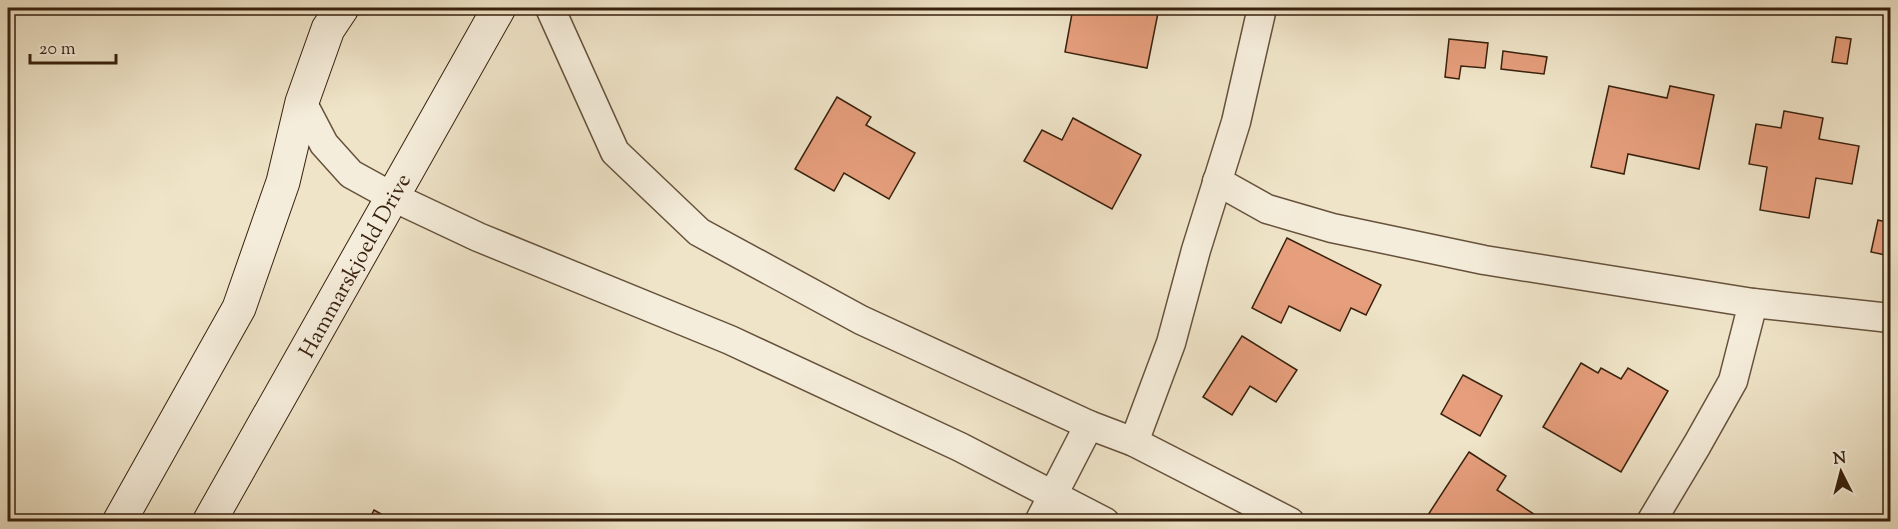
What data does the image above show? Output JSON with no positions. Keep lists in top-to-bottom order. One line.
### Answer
{"streets":{"main road":["Hammarskjoeld Drive"]},"scale_bar":"20 m","north":"top"}
